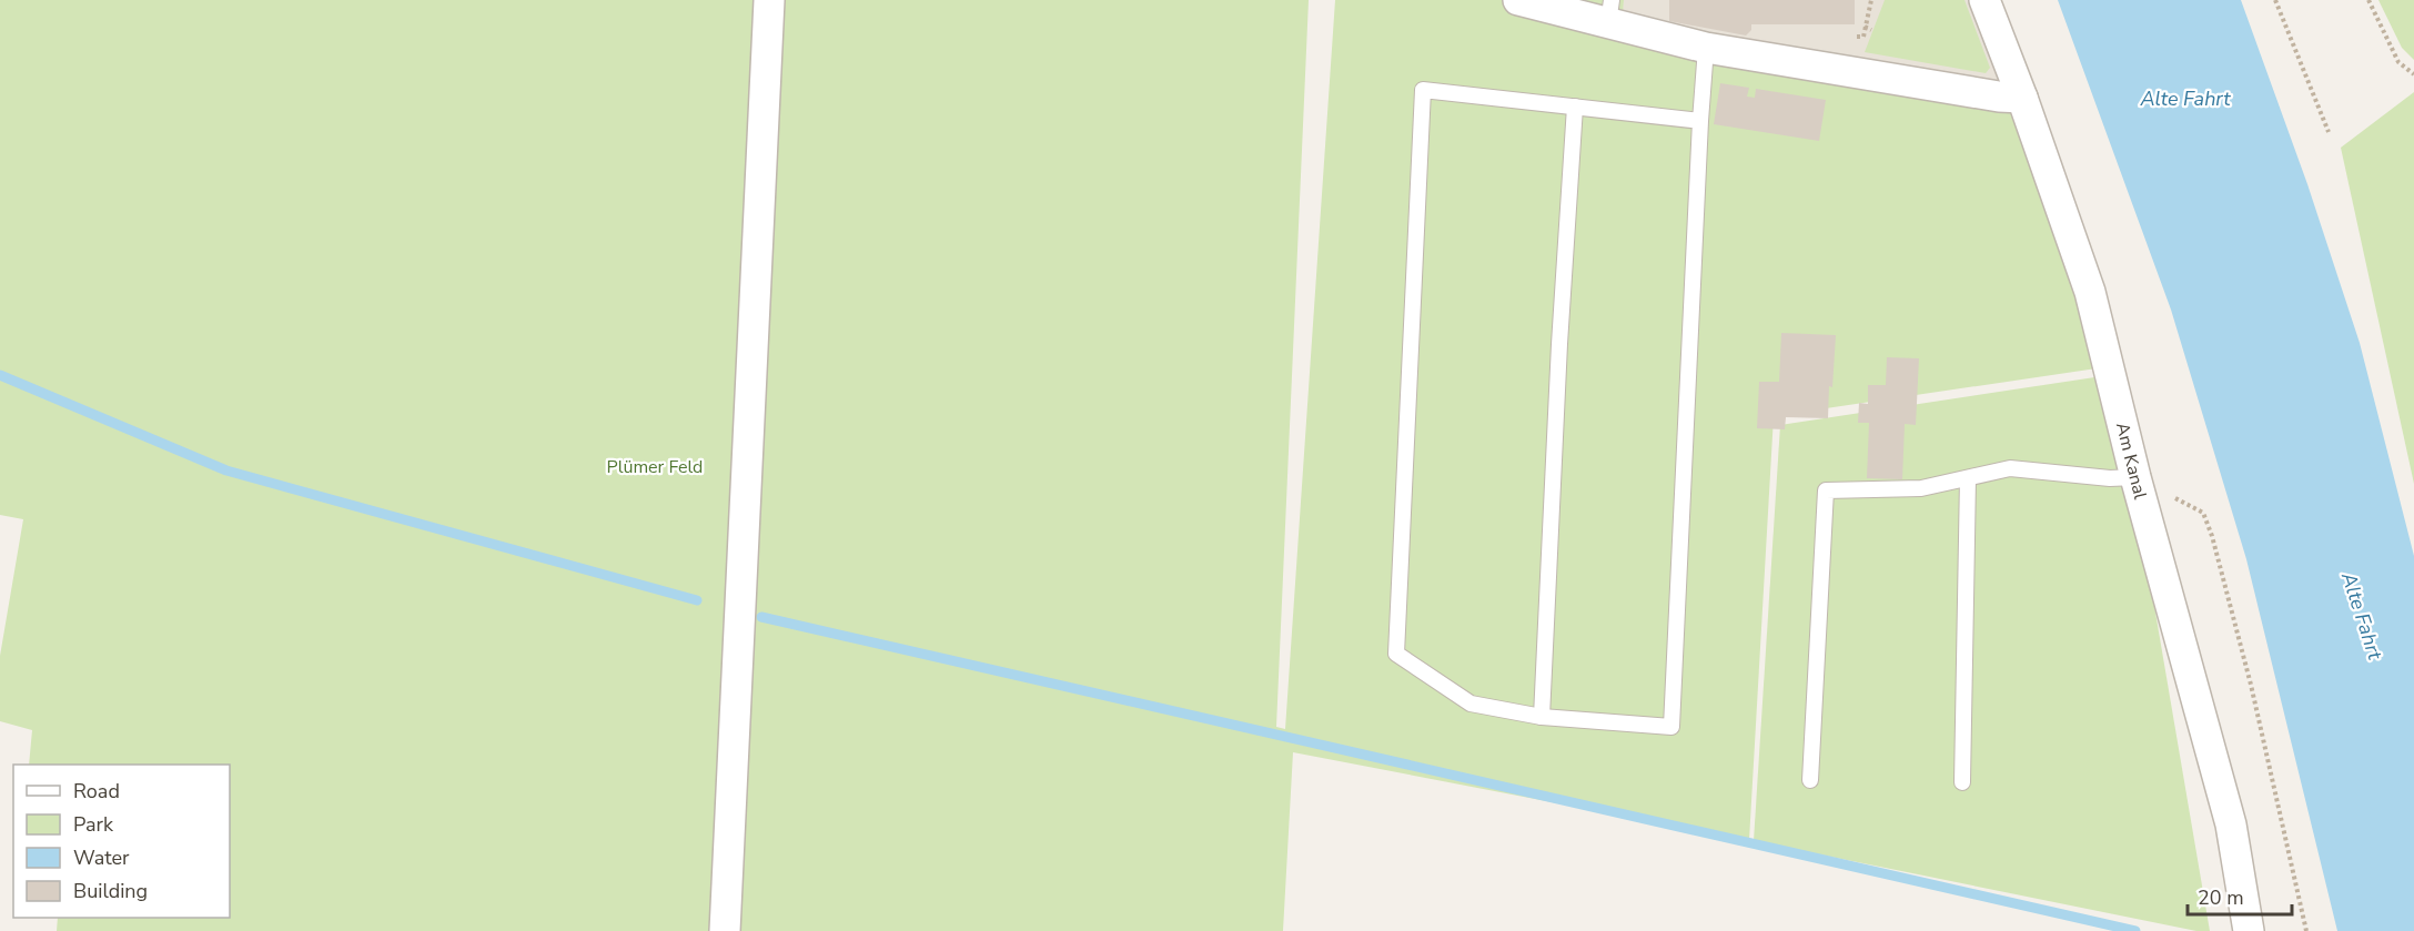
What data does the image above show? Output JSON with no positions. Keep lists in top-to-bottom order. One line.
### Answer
{"streets":{"street":["Am Kanal"]},"water":["Alte Fahrt"],"parks":["Plümer Feld"],"legend":["Road","Park","Water","Building"],"scale_bar":"20 m"}
